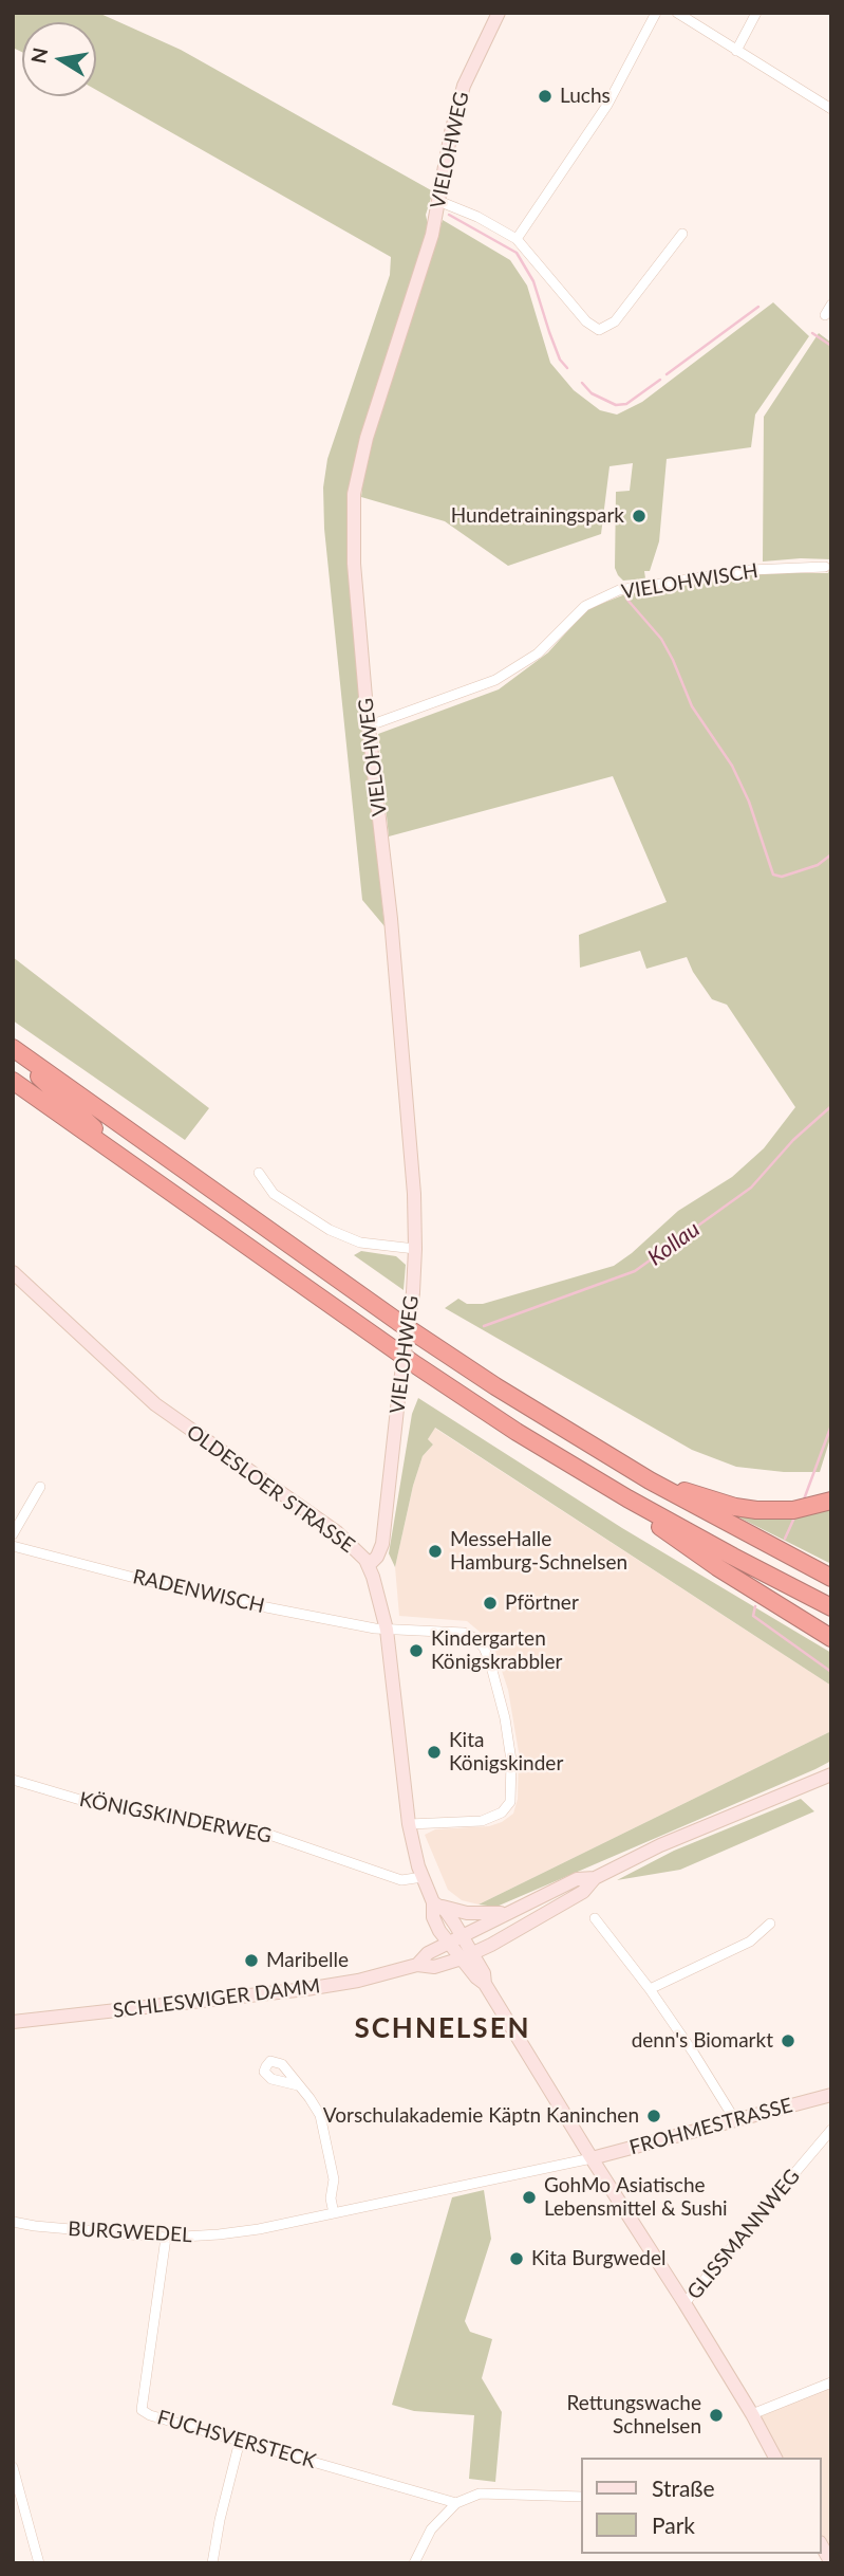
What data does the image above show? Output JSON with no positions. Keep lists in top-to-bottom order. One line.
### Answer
{"streets":{"main road":["VIELOHWEG","OLDESLOER STRASSE","SCHLESWIGER DAMM","FROHMESTRASSE"],"street":["VIELOHWISCH","RADENWISCH","KÖNIGSKINDERWEG","BURGWEDEL","GLISSMANNWEG","FUCHSVERSTECK"]},"crossings":[["VIELOHWEG","VIELOHWISCH"],["VIELOHWEG","OLDESLOER STRASSE"],["OLDESLOER STRASSE","RADENWISCH"],["OLDESLOER STRASSE","KÖNIGSKINDERWEG"],["OLDESLOER STRASSE","SCHLESWIGER DAMM"],["OLDESLOER STRASSE","FROHMESTRASSE"],["OLDESLOER STRASSE","BURGWEDEL"],["OLDESLOER STRASSE","GLISSMANNWEG"],["FROHMESTRASSE","BURGWEDEL"],["BURGWEDEL","FUCHSVERSTECK"]],"districts":["SCHNELSEN"],"water":["Kollau"],"places":["Luchs","Hundetrainingspark","MesseHalle Hamburg-Schnelsen","Pförtner","Kindergarten Königskrabbler","Kita Königskinder","Maribelle","denn's Biomarkt","Vorschulakademie Käptn Kaninchen","GohMo Asiatische Lebensmittel & Sushi","Kita Burgwedel","Rettungswache Schnelsen"],"legend":["Straße","Park"],"north":"left"}
